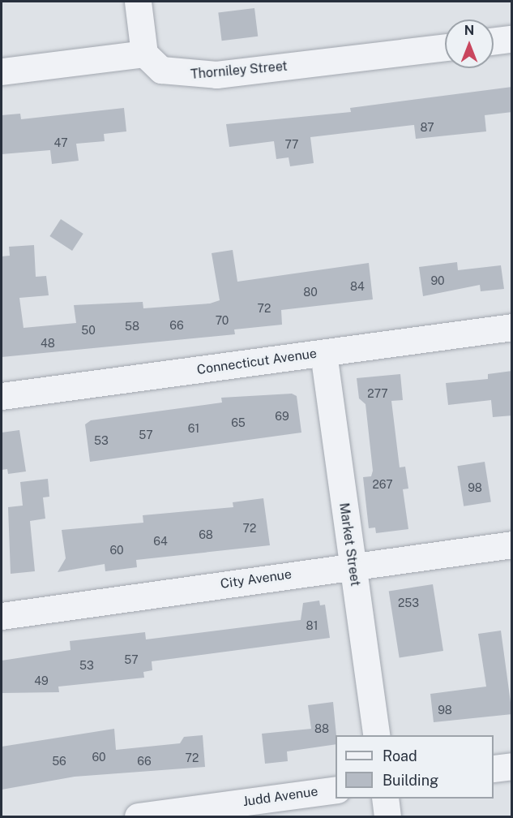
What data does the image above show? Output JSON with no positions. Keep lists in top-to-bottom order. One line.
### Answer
{"streets":{"street":["Thorniley Street","Connecticut Avenue","Market Street","City Avenue","Judd Avenue"]},"crossings":[["Connecticut Avenue","Market Street"],["Market Street","City Avenue"]],"house_numbers":["87","47","77","90","84","80","72","70","66","58","50","48","277","69","65","61","57","53","267","98","72","68","64","60","253","81","57","53","49","98","88","60","72","56","66"],"legend":["Road","Building"],"north":"top"}
